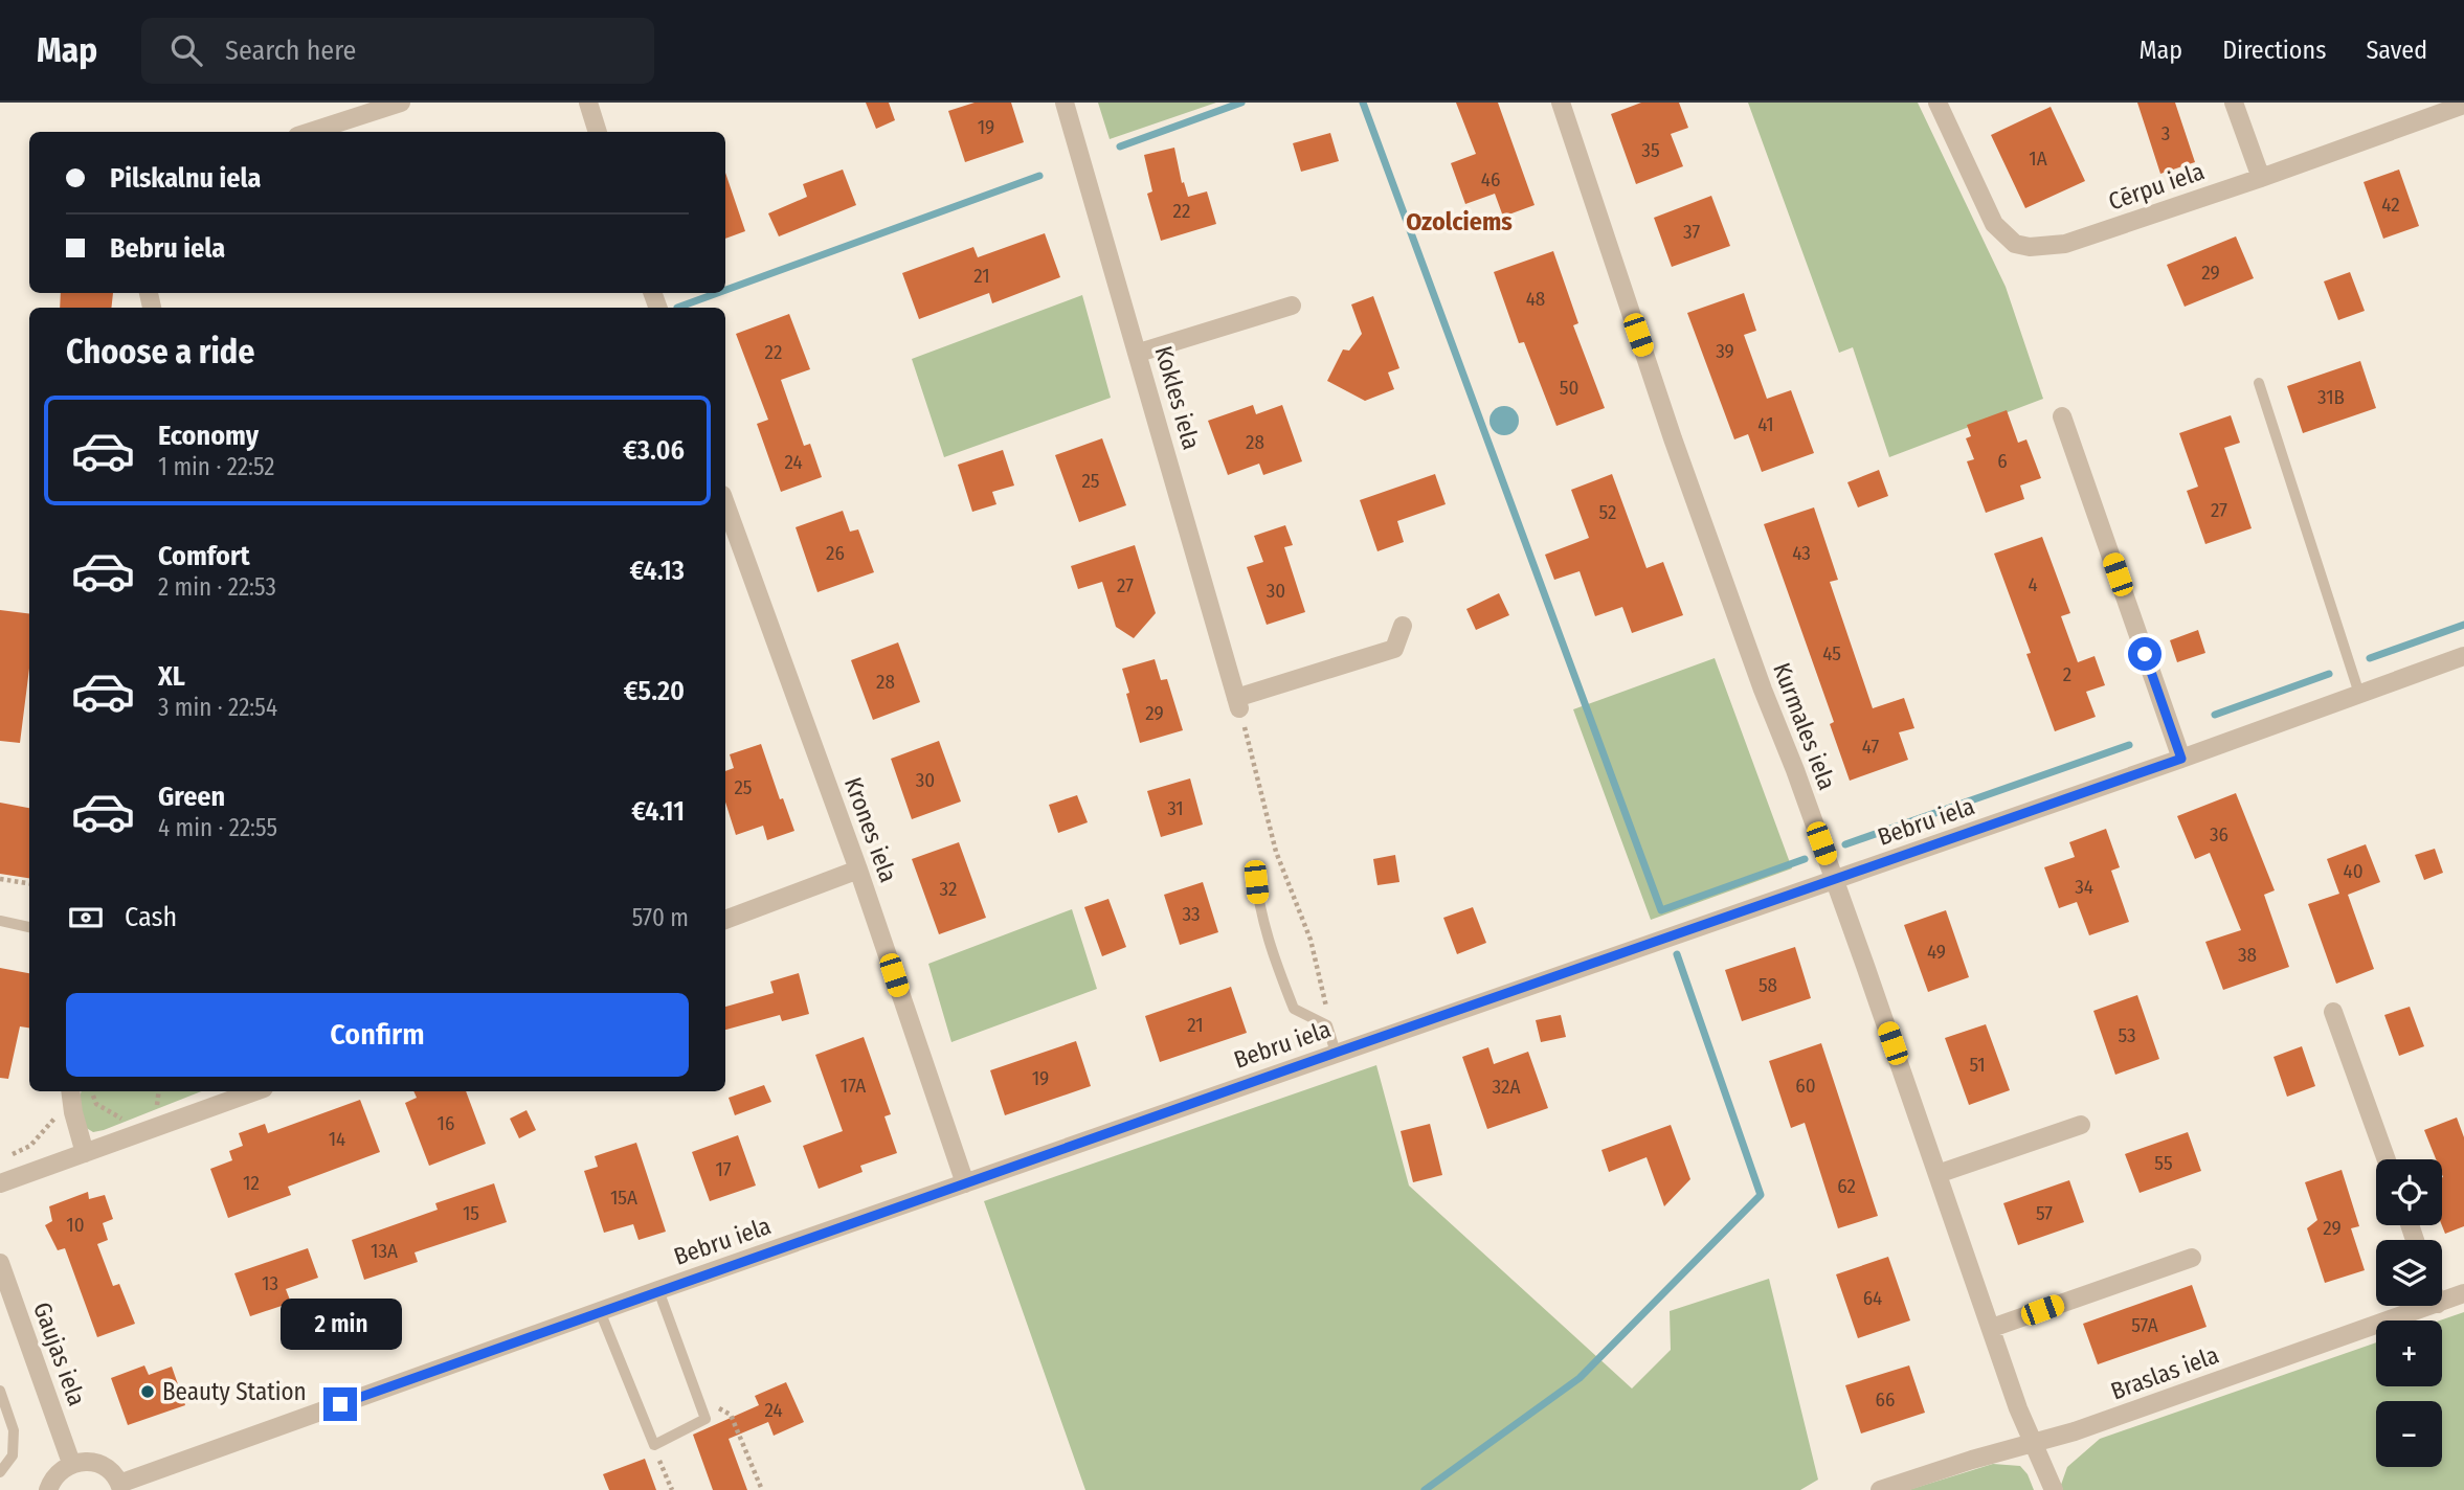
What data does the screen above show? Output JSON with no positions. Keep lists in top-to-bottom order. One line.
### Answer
{"streets":{"street":["Cērpu iela","Kokles iela","Kurmales iela","Bebru iela","Krones iela","Gaujas iela","Braslas iela"]},"crossings":[["Kurmales iela","Bebru iela"],["Kurmales iela","Braslas iela"],["Bebru iela","Krones iela"]],"districts":["Ozolciems"],"places":["Beauty Station"],"house_numbers":["19","3","35","1A","46","42","22","37","29","21","48","39","22","50","31B","41","28","6","24","25","27","52","26","43","4","27","30","45","2","28","29","47","30","25","31","36","40","34","32","33","49","38","58","21","53","51","19","17A","60","32A","16","14","55","17","12","62","15A","15","57","10","29","13A","13","64","57A","66","24"],"page":{"header":"Map","search":"Search here","nav":["Map","Directions","Saved"],"banner":["Pilskalnu iela","Bebru iela"],"heading":"Choose a ride","list":[{"name":"Economy","note":"1 min · 22:52","value":"€3.06"},{"name":"Comfort","note":"2 min · 22:53","value":"€4.13"},{"name":"XL","note":"3 min · 22:54","value":"€5.20"},{"name":"Green","note":"4 min · 22:55","value":"€4.11"}],"pay":["Cash","570 m"],"buttons":"Confirm","map_buttons":["+","−"],"bubble":"2 min"}}
